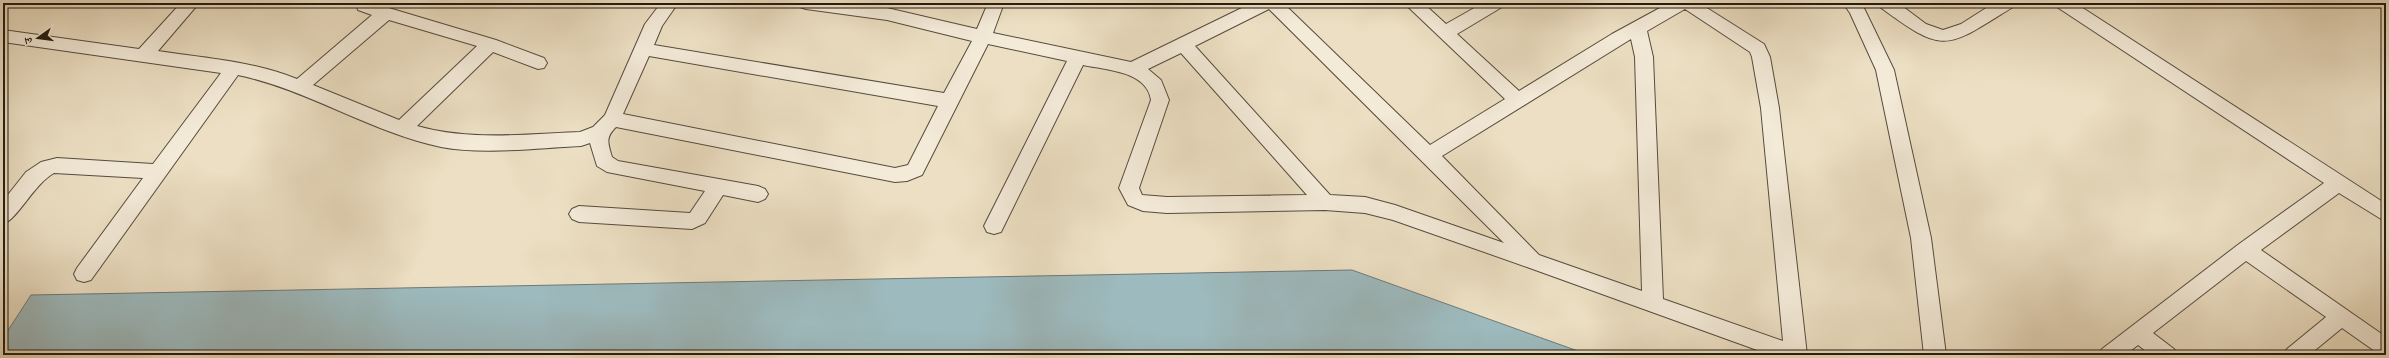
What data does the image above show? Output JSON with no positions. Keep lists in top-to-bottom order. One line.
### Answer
{"north":"left"}
